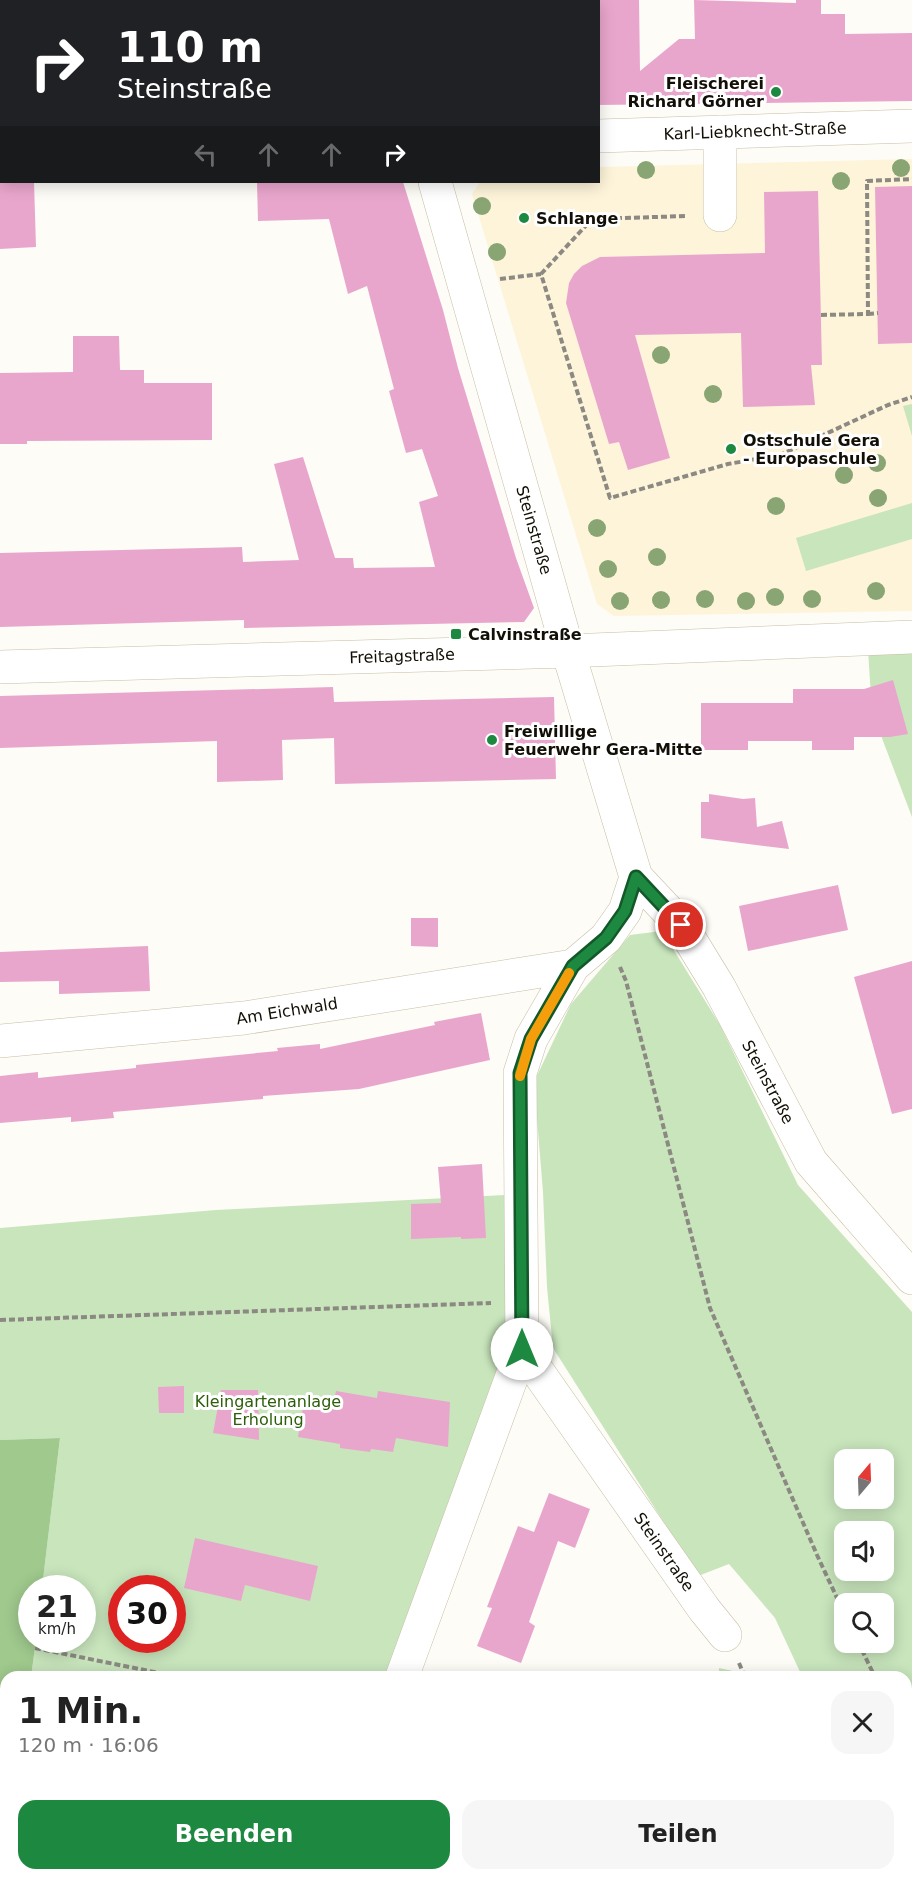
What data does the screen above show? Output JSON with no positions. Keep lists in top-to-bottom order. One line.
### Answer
{"streets":{"street":["Karl-Liebknecht-Straße","Steinstraße","Freitagstraße","Am Eichwald"]},"crossings":[["Steinstraße","Freitagstraße"]],"parks":["Kleingartenanlage Erholung"],"places":{"other":["Fleischerei Richard Görner","Schlange","Ostschule Gera - Europaschule","Freiwillige Feuerwehr Gera-Mitte"],"transit":["Calvinstraße"]},"north":"top","page":{"turn":["110 m","Steinstraße"],"speed":"21 km/h","limit":"30","heading":["1 Min.","120 m · 16:06"],"buttons":["Beenden","Teilen"]}}
